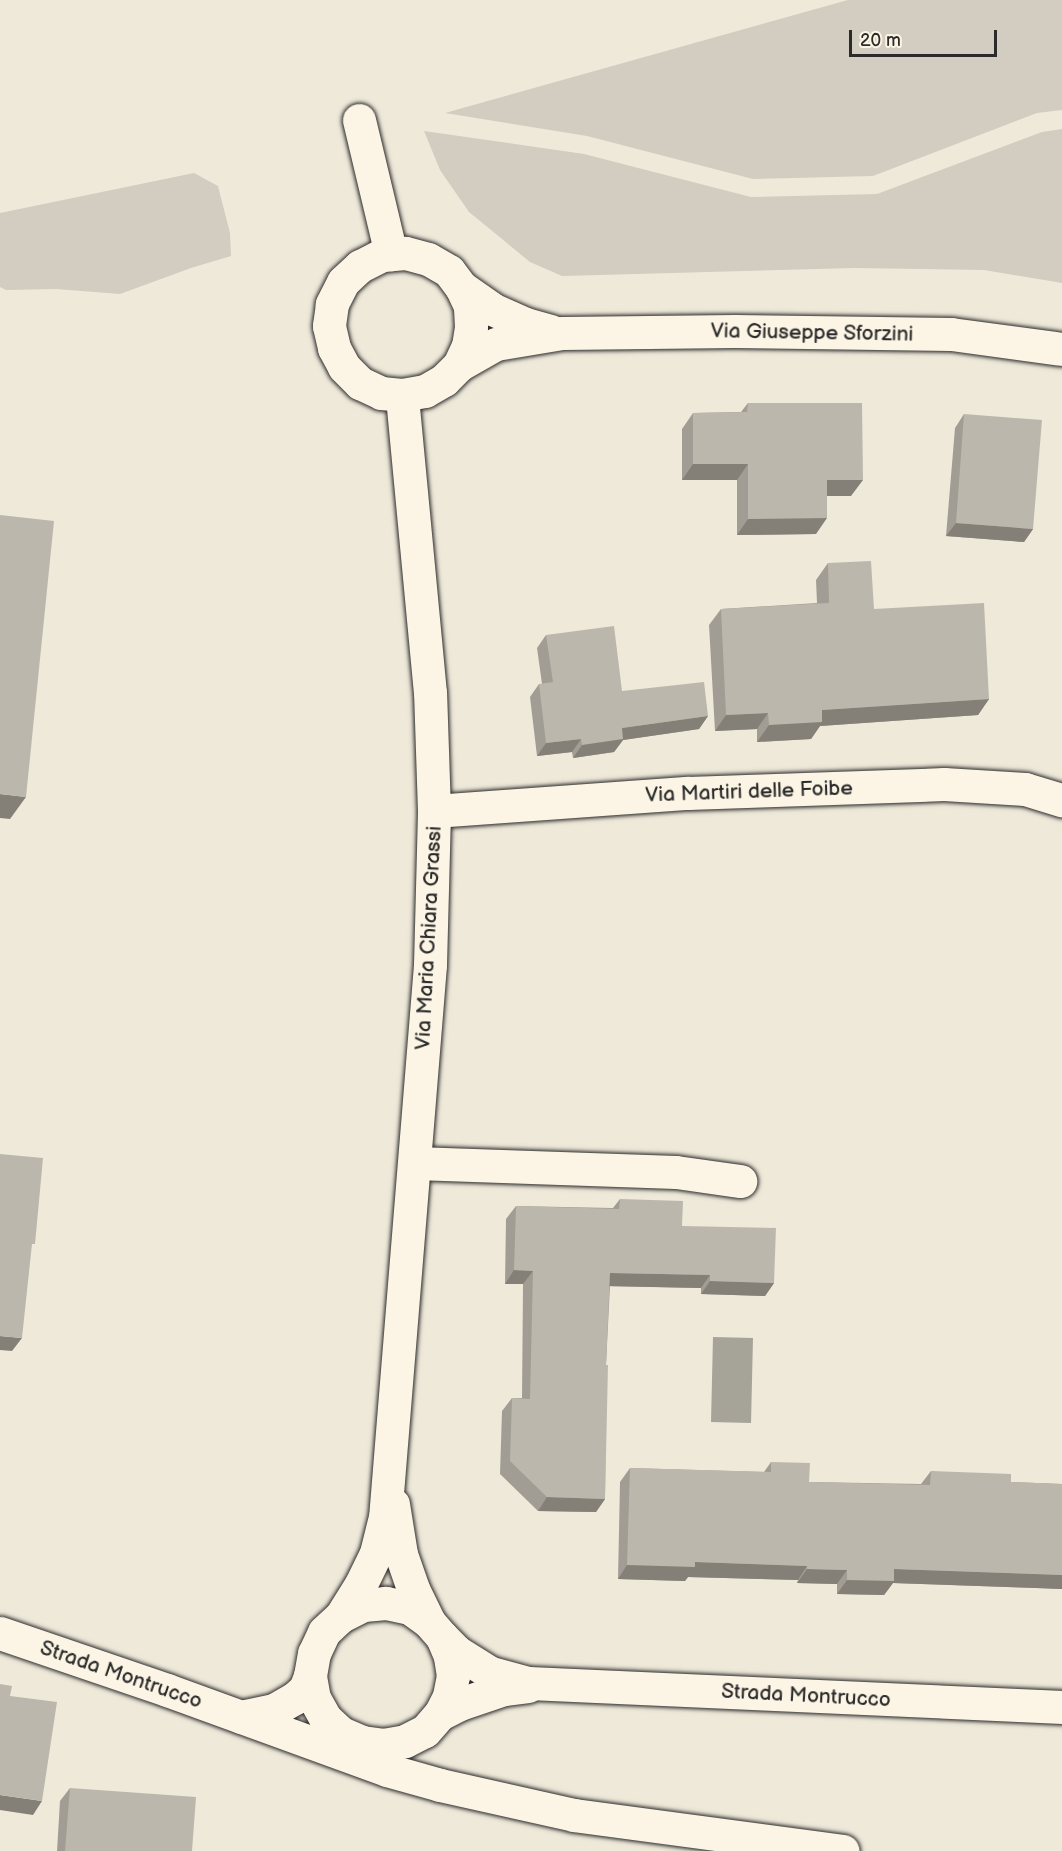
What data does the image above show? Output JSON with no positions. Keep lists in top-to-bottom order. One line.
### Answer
{"streets":{"street":["Via Giuseppe Sforzini","Via Martiri delle Foibe","Via Maria Chiara Grassi","Strada Montrucco"]},"crossings":[["Via Giuseppe Sforzini","Via Maria Chiara Grassi"],["Via Martiri delle Foibe","Via Maria Chiara Grassi"],["Via Maria Chiara Grassi","Strada Montrucco"]],"scale_bar":"20 m"}
